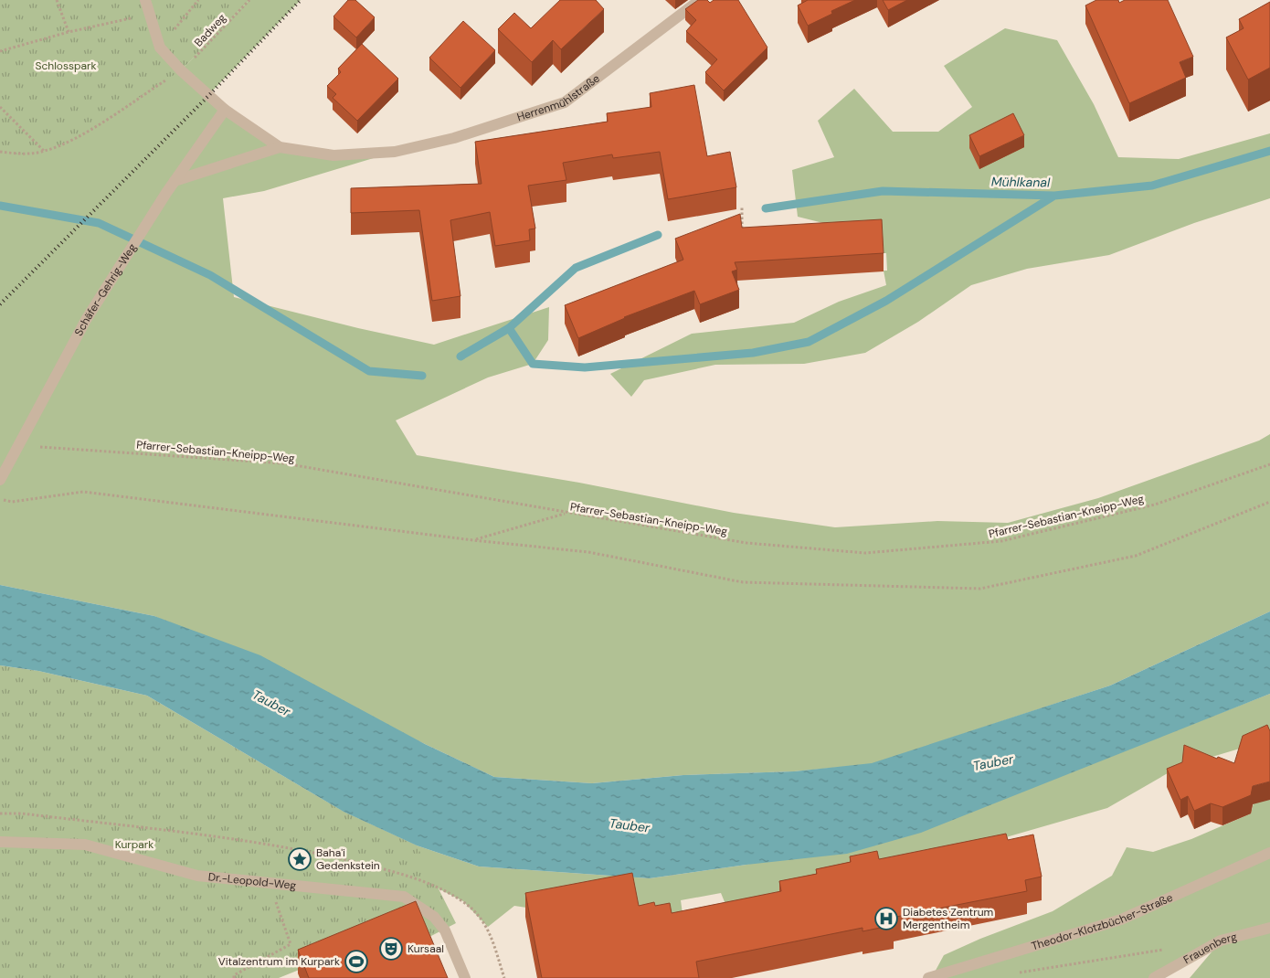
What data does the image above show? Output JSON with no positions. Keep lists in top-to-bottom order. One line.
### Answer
{"streets":{"street":["Herrenmühlstraße","Schäfer-Gehrig-Weg","Dr.-Leopold-Weg","Theodor-Klotzbücher-Straße","Frauenberg"],"path":["Badweg","Pfarrer-Sebastian-Kneipp-Weg"]},"crossings":[["Schäfer-Gehrig-Weg","Pfarrer-Sebastian-Kneipp-Weg"]],"water":["Mühlkanal","Tauber"],"parks":["Schlosspark","Kurpark"],"places":{"place":["Baha'i Gedenkstein"],"hospital":["Diabetes Zentrum Mergentheim"],"theatre":["Kursaal"],"sports":["Vitalzentrum im Kurpark"]}}
